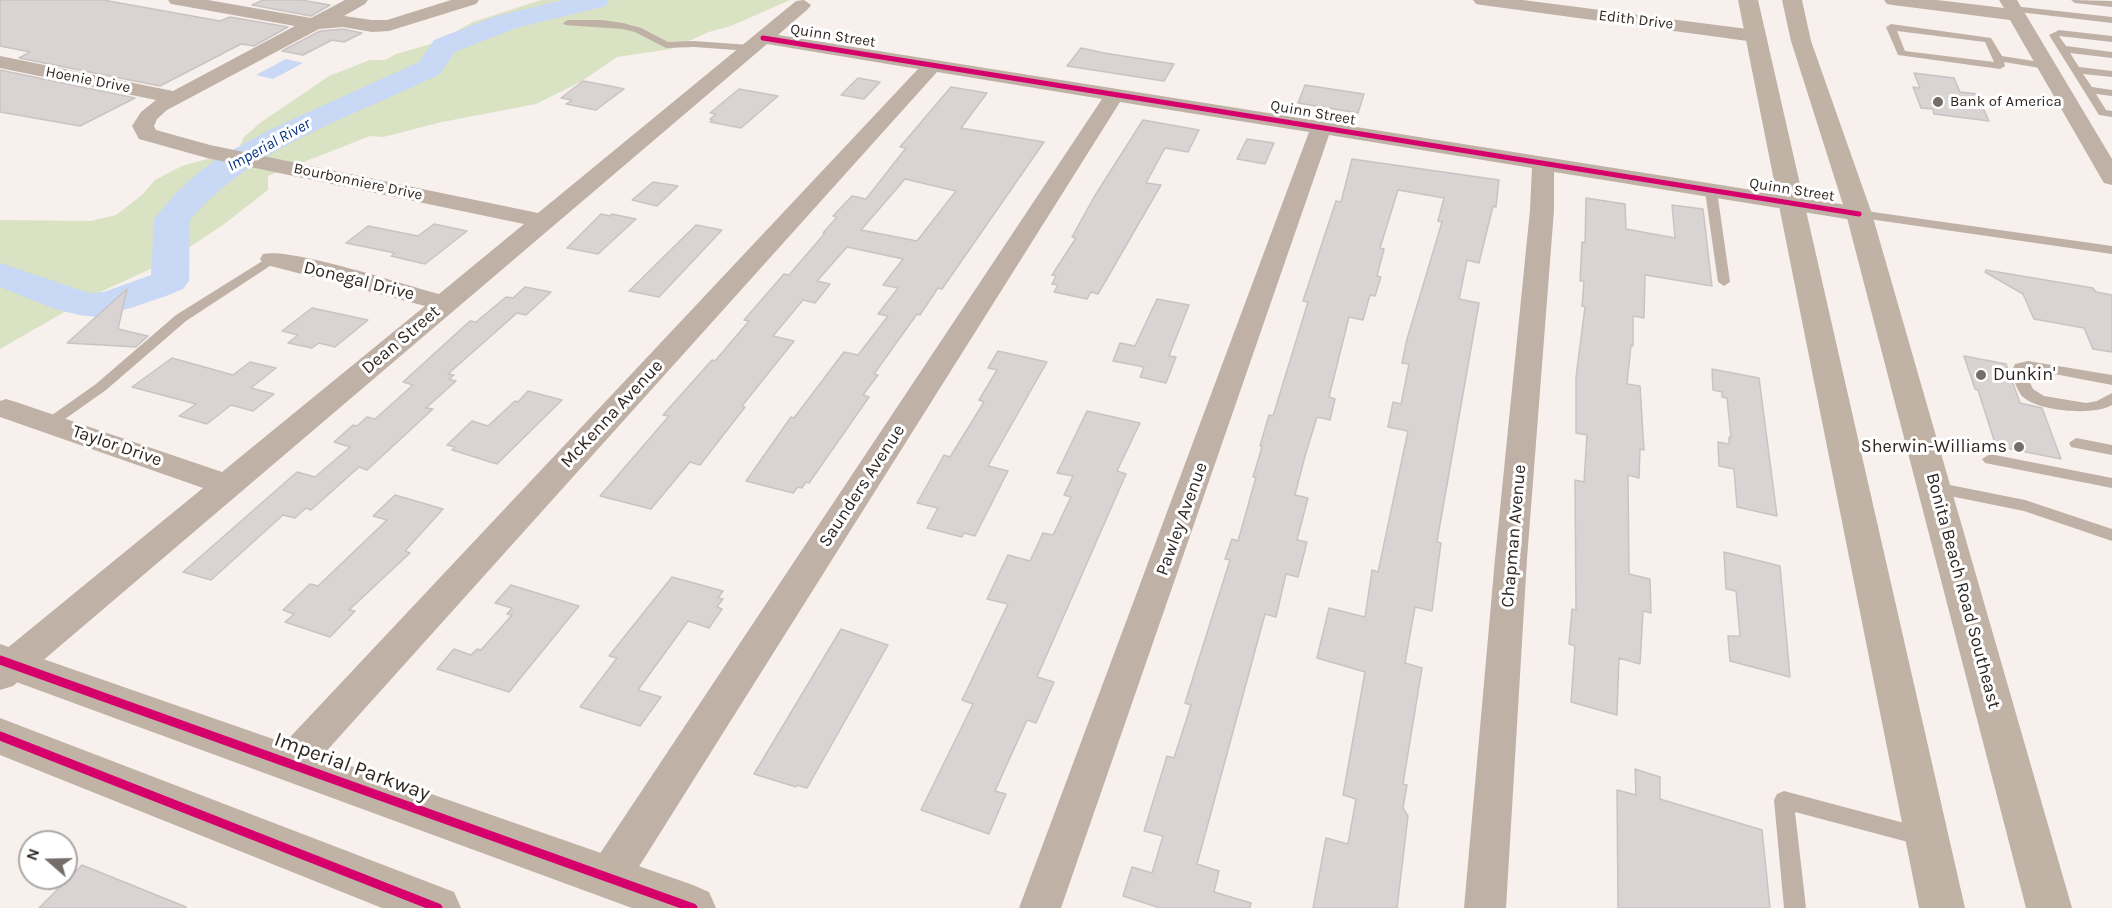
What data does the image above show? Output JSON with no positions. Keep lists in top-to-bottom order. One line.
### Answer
{"streets":{"main road":["Bonita Beach Road Southeast","Imperial Parkway"],"street":["Edith Drive","Quinn Street","Hoenie Drive","Bourbonniere Drive","Donegal Drive","Dean Street","McKenna Avenue","Taylor Drive","Saunders Avenue","Pawley Avenue","Chapman Avenue"]},"crossings":[["Quinn Street","Dean Street"],["Quinn Street","McKenna Avenue"],["Quinn Street","Saunders Avenue"],["Quinn Street","Pawley Avenue"],["Quinn Street","Chapman Avenue"],["Quinn Street","Bonita Beach Road Southeast"],["Hoenie Drive","Bourbonniere Drive"],["Bourbonniere Drive","Dean Street"],["Donegal Drive","Dean Street"],["Dean Street","Taylor Drive"],["Dean Street","Imperial Parkway"],["McKenna Avenue","Imperial Parkway"],["Saunders Avenue","Imperial Parkway"]],"water":["Imperial River"],"places":["Bank of America","Dunkin'","Sherwin-Williams"],"north":"left"}
